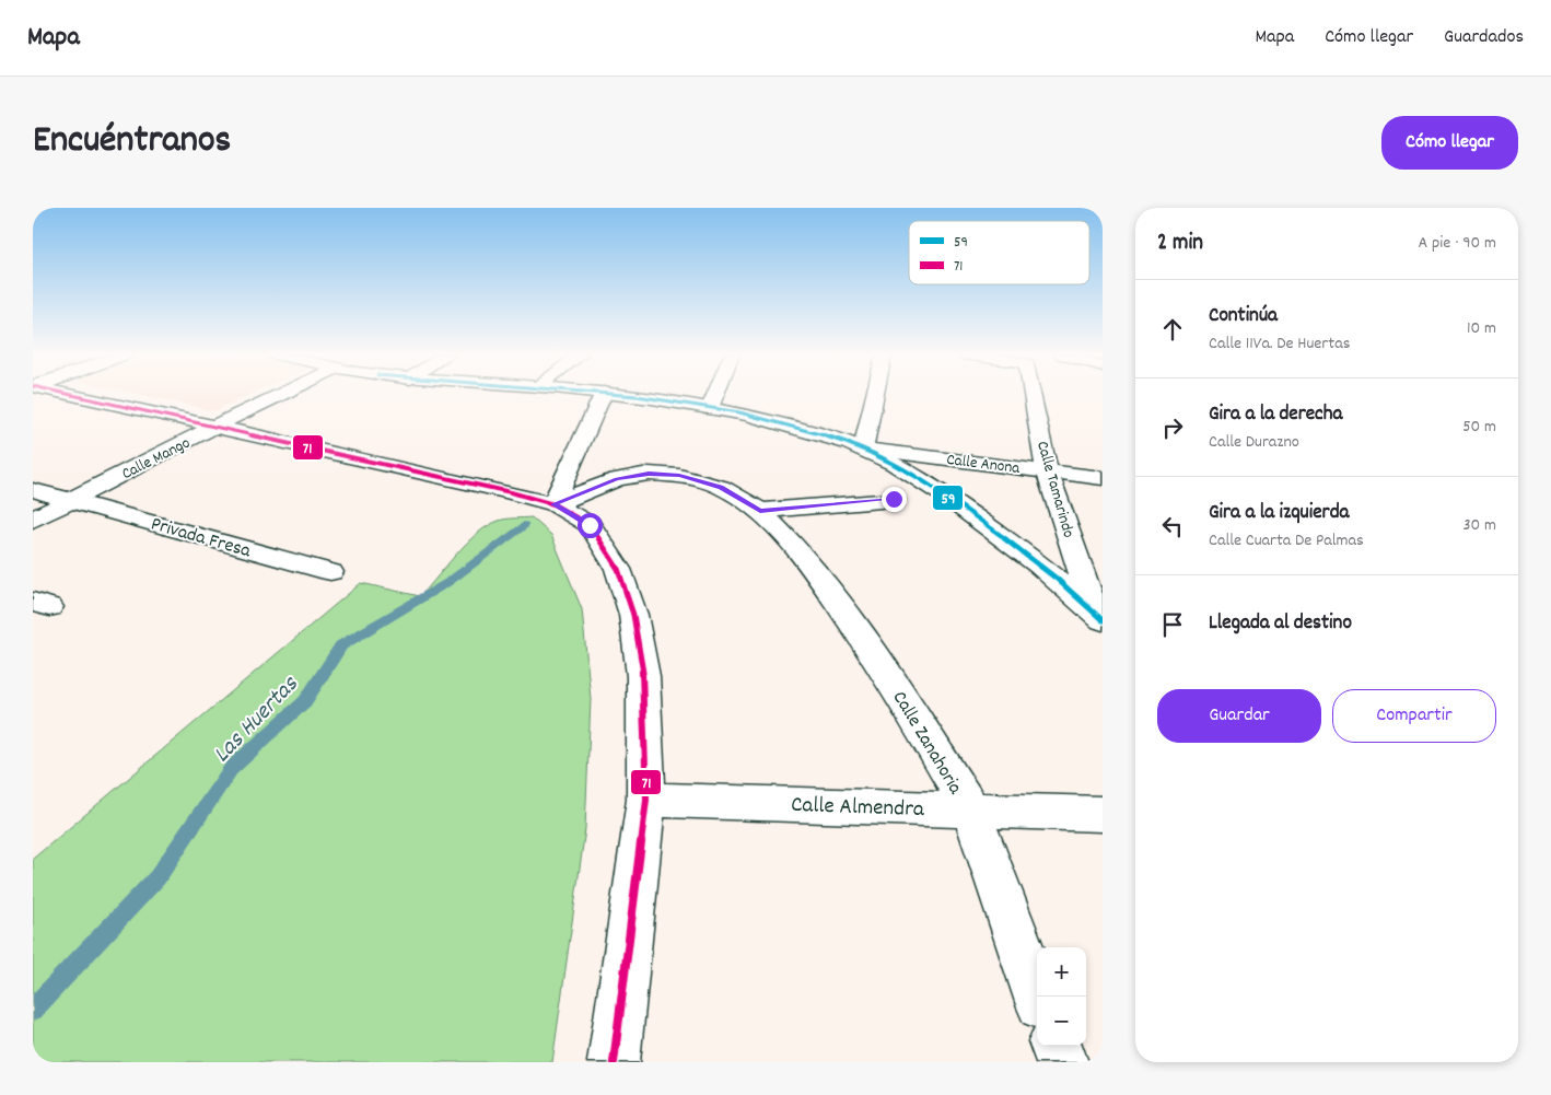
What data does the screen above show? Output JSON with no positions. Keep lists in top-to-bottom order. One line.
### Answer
{"streets":{"street":["Calle Mango","Calle Anona","Calle Tamarindo","Privada Fresa","Calle Zanahoria","Calle Almendra"]},"crossings":[["Calle Mango","Privada Fresa"],["Calle Anona","Calle Tamarindo"],["Calle Zanahoria","Calle Almendra"]],"water":["Las Huertas"],"lines":["transit line 59","transit line 71"],"legend":["59","71"],"page":{"header":"Mapa","nav":["Mapa","Cómo llegar","Guardados"],"title":"Encuéntranos","buttons":["Cómo llegar",["Guardar","Compartir"]],"heading":["2 min","A pie · 90 m"],"list":[["Continúa","Calle 11Va. De Huertas","10 m"],["Gira a la derecha","Calle Durazno","50 m"],["Gira a la izquierda","Calle Cuarta De Palmas","30 m"],"Llegada al destino"],"map_buttons":["+","−"]}}
